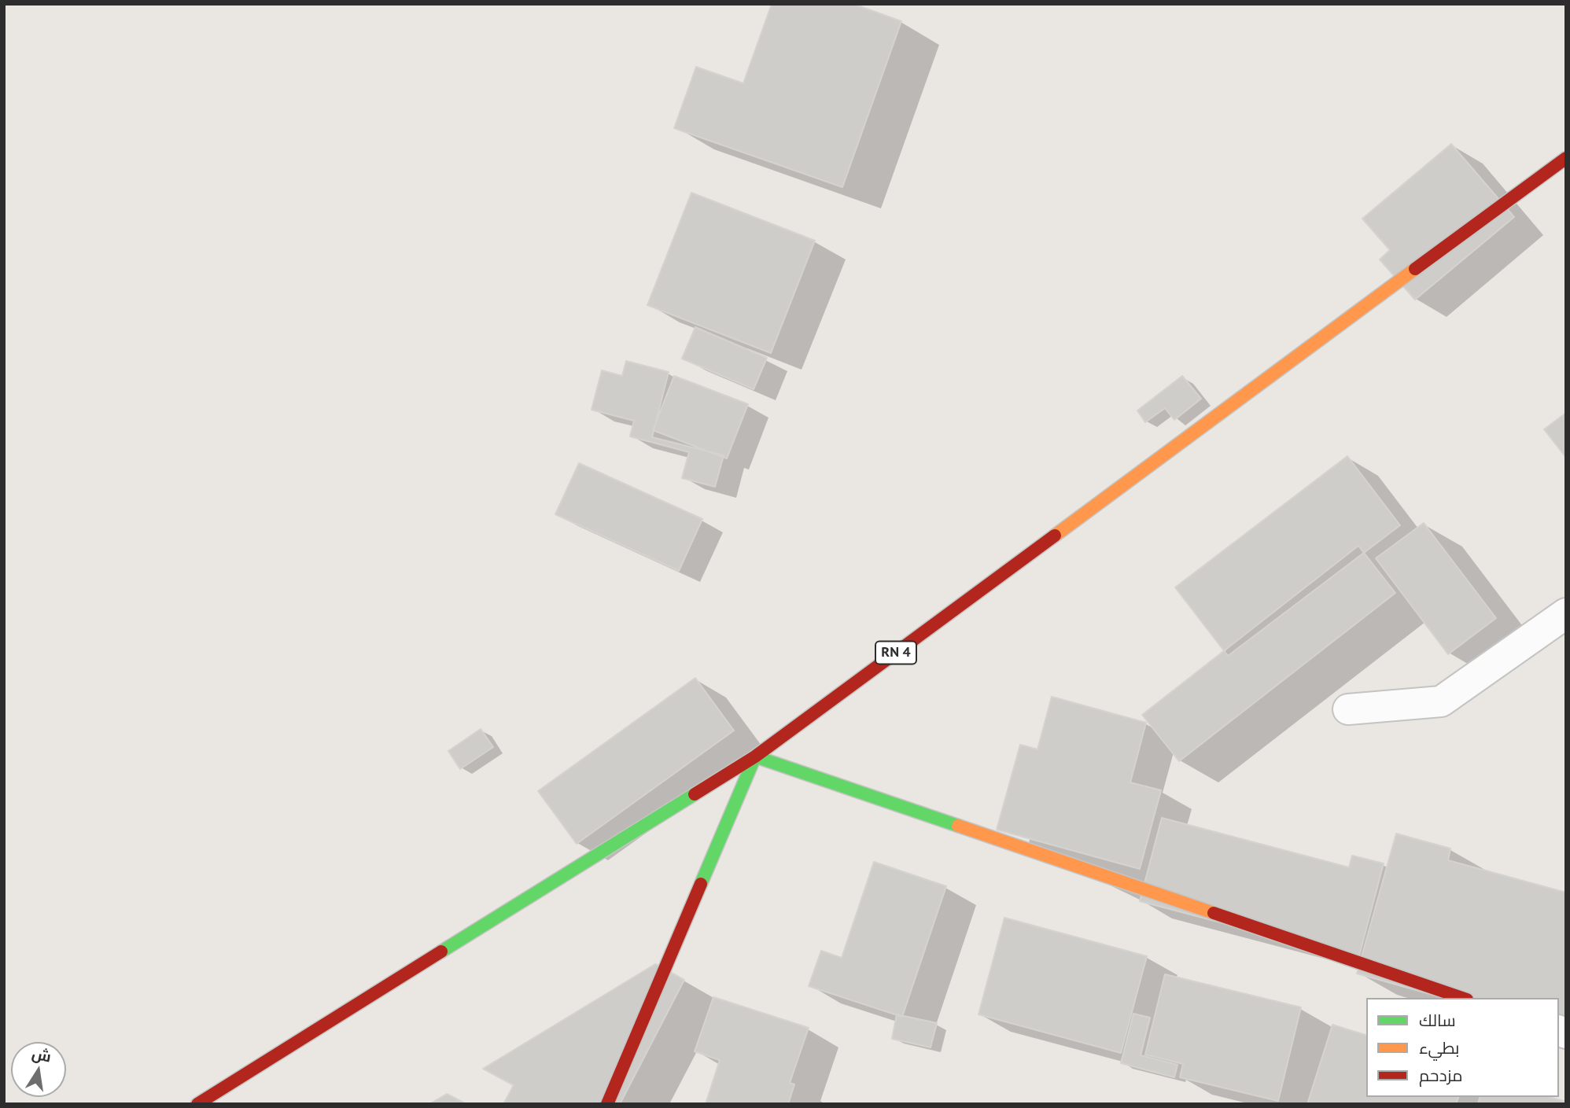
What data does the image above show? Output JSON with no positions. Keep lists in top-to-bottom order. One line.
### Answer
{"streets":{"main road":["RN 4"]},"legend":["سالك","بطيء","مزدحم"],"north":"top"}
